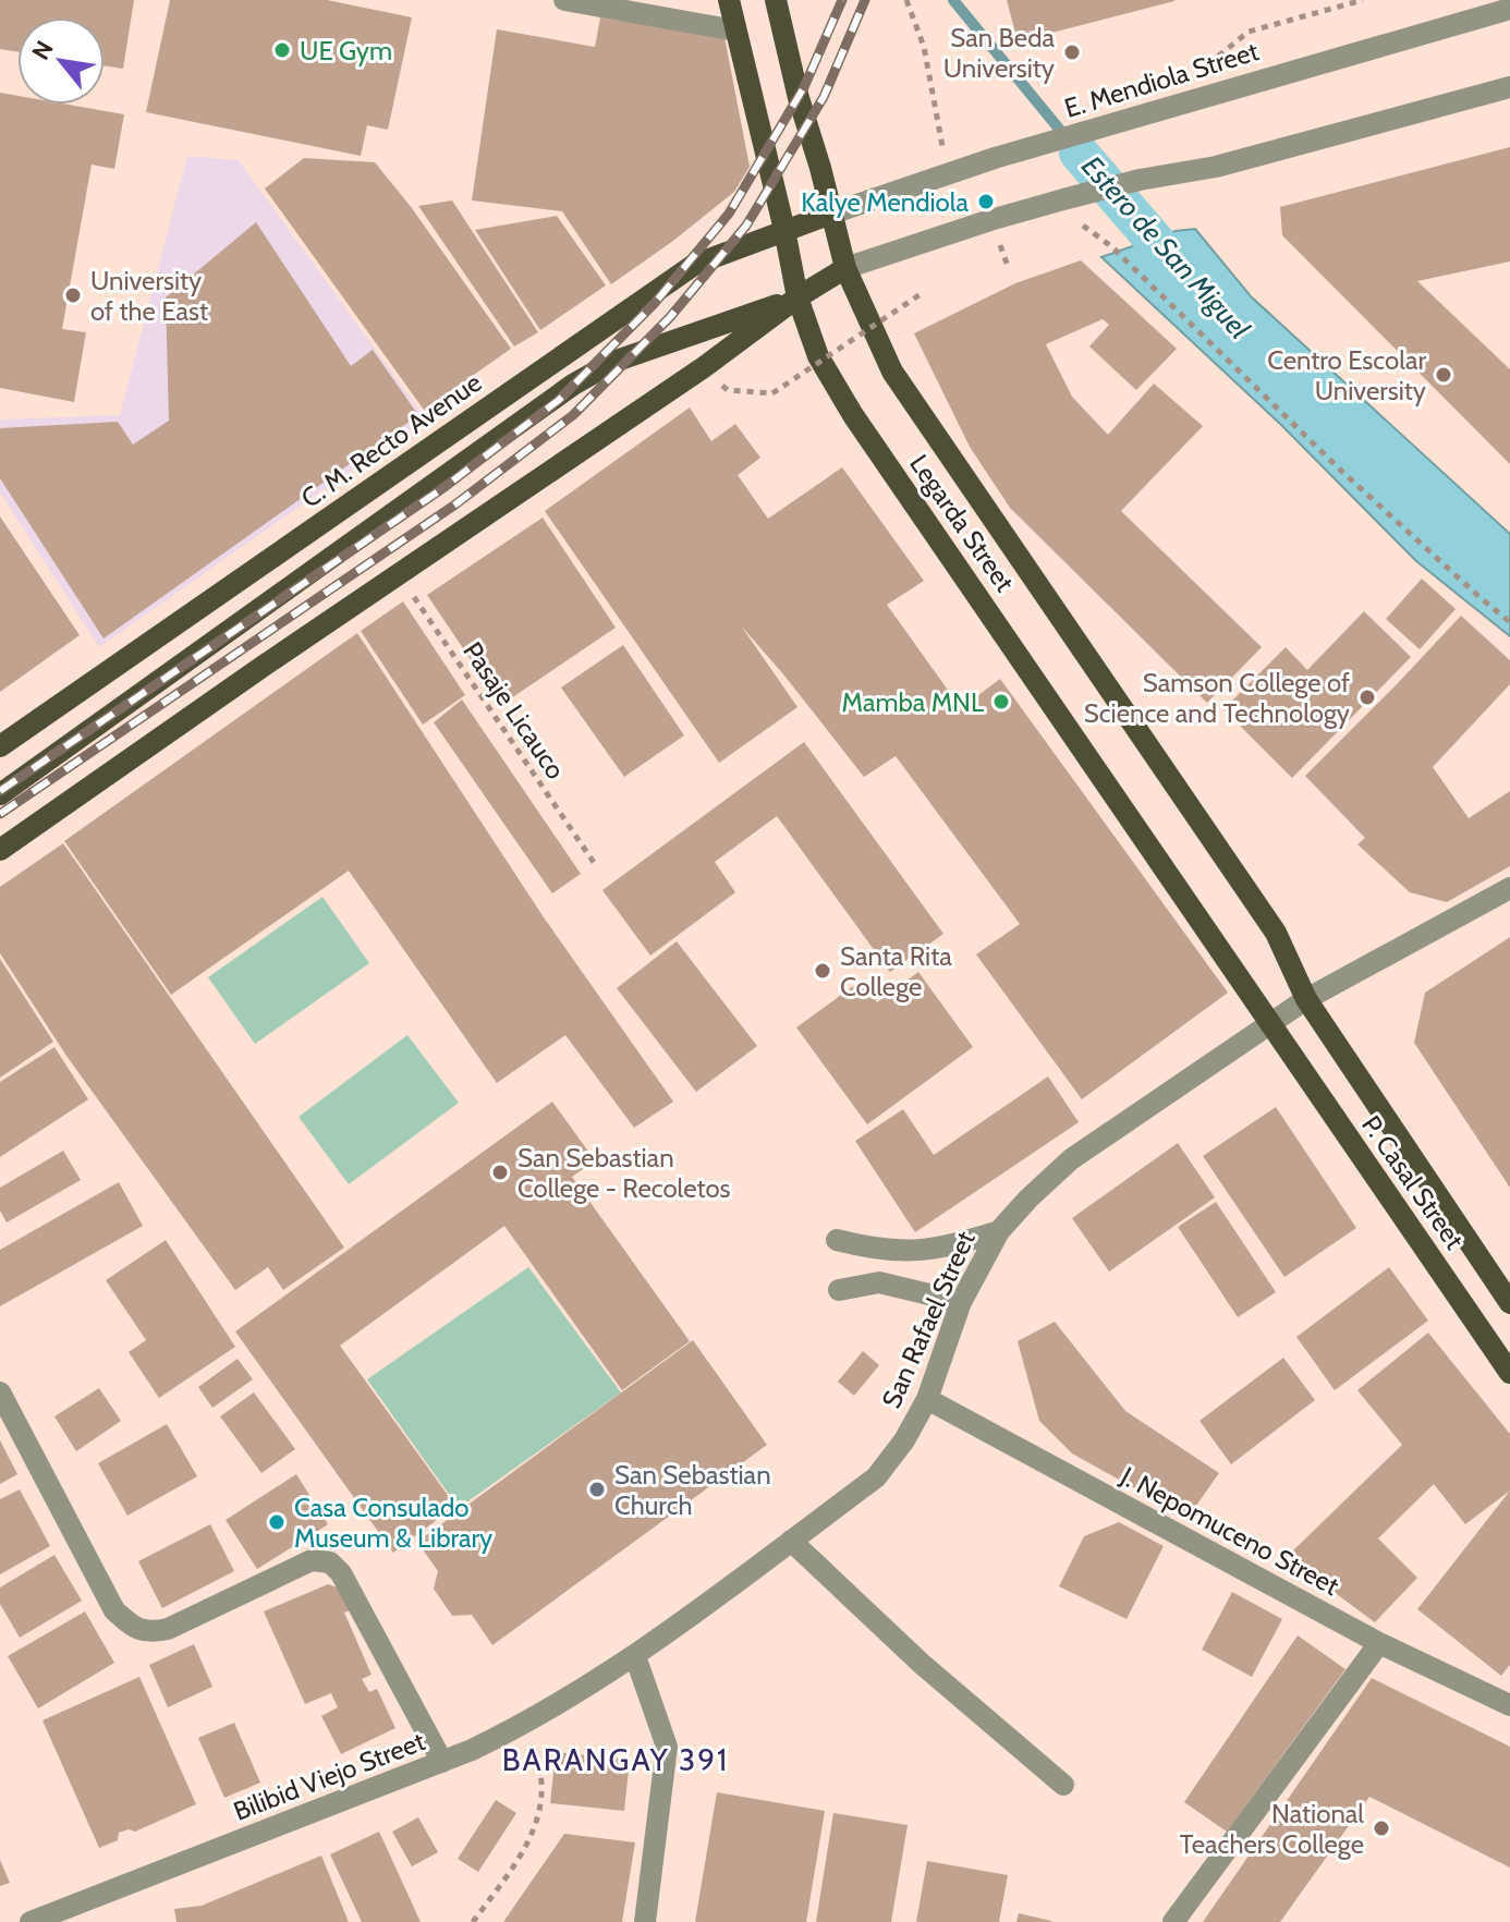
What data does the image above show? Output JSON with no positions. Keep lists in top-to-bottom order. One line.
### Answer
{"streets":{"main road":["C. M. Recto Avenue","Legarda Street","P. Casal Street"],"street":["E. Mendiola Street","San Rafael Street","J. Nepomuceno Street","Bilibid Viejo Street"],"path":["Pasaje Licauco"]},"crossings":[["E. Mendiola Street","C. M. Recto Avenue"],["E. Mendiola Street","Legarda Street"],["C. M. Recto Avenue","Legarda Street"],["Legarda Street","P. Casal Street"],["Legarda Street","San Rafael Street"],["P. Casal Street","San Rafael Street"],["San Rafael Street","J. Nepomuceno Street"],["San Rafael Street","Bilibid Viejo Street"]],"districts":["BARANGAY 391"],"water":["Estero de San Miguel"],"places":["UE Gym","San Beda University","Kalye Mendiola","University of the East","Centro Escolar University","Samson College of Science and Technology","Mamba MNL","Santa Rita College","San Sebastian College - Recoletos","San Sebastian Church","Casa Consulado Museum & Library","National Teachers College"],"north":"top left"}
